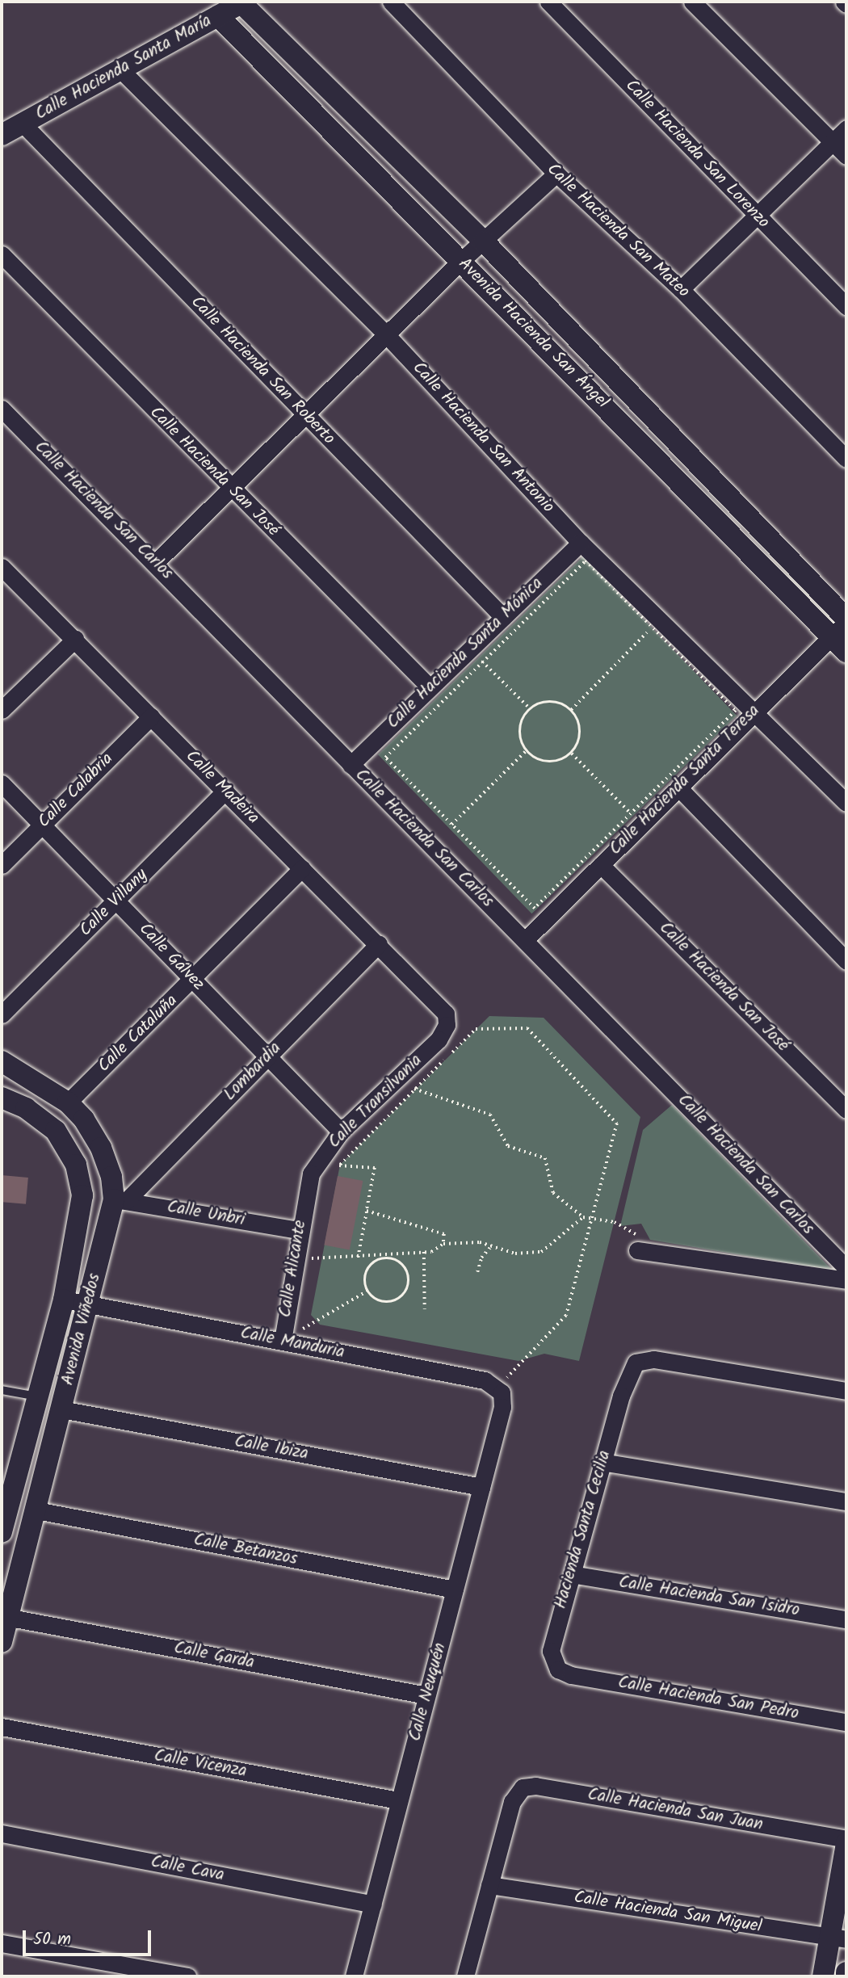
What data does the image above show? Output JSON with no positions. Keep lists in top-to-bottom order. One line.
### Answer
{"streets":{"street":["Calle Hacienda Santa María","Calle Hacienda San Lorenzo","Calle Hacienda San Mateo","Avenida Hacienda San Ángel","Calle Hacienda San Roberto","Calle Hacienda San Antonio","Calle Hacienda San José","Calle Hacienda San Carlos","Calle Hacienda Santa Mónica","Calle Hacienda Santa Teresa","Calle Madeira","Calle Calabria","Calle Villany","Calle Gálvez","Calle Cataluña","Lombardia","Calle Transilvania","Calle Unbri","Calle Alicante","Avenida Viñedos","Calle Manduria","Calle Ibiza","Hacienda Santa Cecilia","Calle Betanzos","Calle Hacienda San Isidro","Calle Garda","Calle Neuquén","Calle Hacienda San Pedro","Calle Vicenza","Calle Hacienda San Juan","Calle Cava","Calle Hacienda San Miguel"]},"crossings":[["Calle Hacienda Santa María","Avenida Hacienda San Ángel"],["Calle Hacienda Santa María","Calle Hacienda San Roberto"],["Calle Hacienda Santa María","Calle Hacienda San Antonio"],["Avenida Hacienda San Ángel","Calle Hacienda Santa Teresa"],["Calle Hacienda San Roberto","Calle Hacienda Santa Mónica"],["Calle Hacienda San Antonio","Calle Hacienda Santa Mónica"],["Calle Hacienda San Antonio","Calle Hacienda Santa Teresa"],["Calle Hacienda San José","Calle Hacienda Santa Mónica"],["Calle Hacienda San José","Calle Hacienda Santa Teresa"],["Calle Hacienda San Carlos","Calle Hacienda Santa Mónica"],["Calle Hacienda San Carlos","Calle Hacienda Santa Teresa"],["Calle Madeira","Calle Calabria"],["Calle Madeira","Calle Villany"],["Calle Madeira","Calle Cataluña"],["Calle Madeira","Lombardia"],["Calle Madeira","Calle Transilvania"],["Calle Calabria","Calle Gálvez"],["Calle Villany","Calle Gálvez"],["Calle Gálvez","Calle Cataluña"],["Calle Gálvez","Lombardia"],["Calle Gálvez","Calle Transilvania"],["Calle Cataluña","Avenida Viñedos"],["Lombardia","Calle Unbri"],["Lombardia","Avenida Viñedos"],["Calle Transilvania","Calle Alicante"],["Calle Unbri","Calle Alicante"],["Calle Unbri","Avenida Viñedos"],["Calle Alicante","Calle Manduria"],["Avenida Viñedos","Calle Manduria"],["Avenida Viñedos","Calle Ibiza"],["Avenida Viñedos","Calle Betanzos"],["Avenida Viñedos","Calle Garda"],["Calle Manduria","Calle Neuquén"],["Calle Ibiza","Calle Neuquén"],["Hacienda Santa Cecilia","Calle Hacienda San Isidro"],["Hacienda Santa Cecilia","Calle Hacienda San Pedro"],["Calle Betanzos","Calle Neuquén"],["Calle Garda","Calle Neuquén"],["Calle Neuquén","Calle Vicenza"],["Calle Neuquén","Calle Cava"],["Calle Hacienda San Juan","Calle Hacienda San Miguel"]],"scale_bar":"50 m"}
